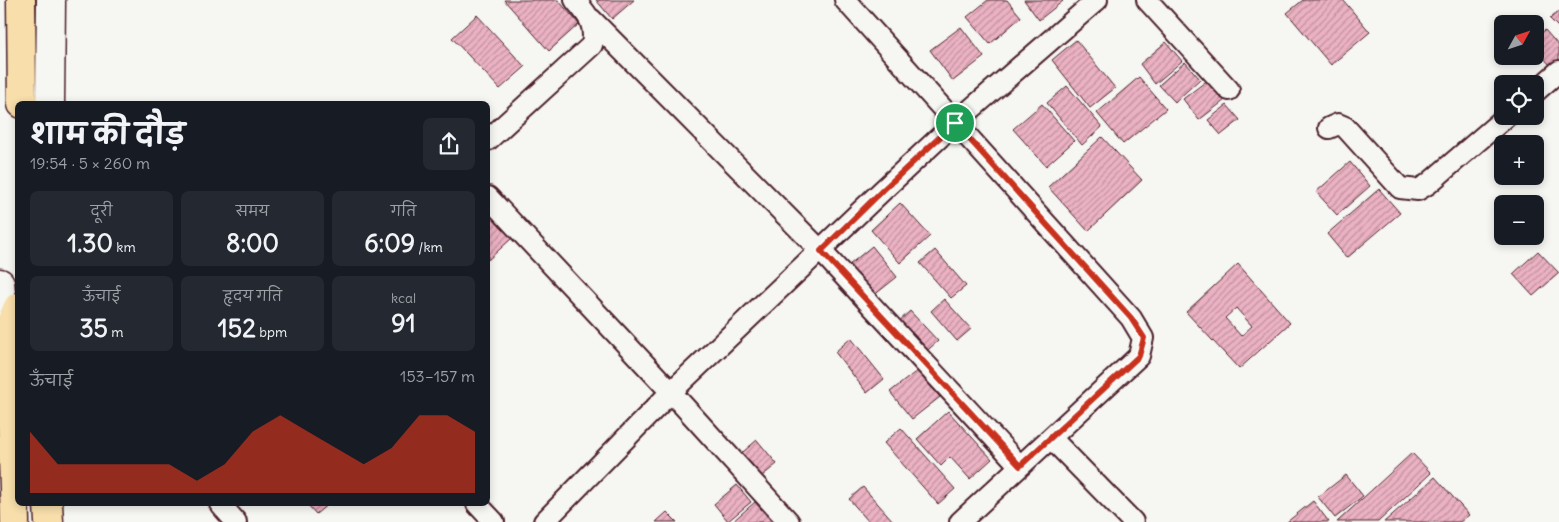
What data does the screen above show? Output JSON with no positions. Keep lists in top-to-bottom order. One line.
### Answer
{"north":"top right","page":{"map_buttons":["+","−"],"heading":["शाम की दौड़","19:54 · 5 × 260 m"],"stats":[["दूरी","1.30 km"],["समय","8:00"],["गति","6:09 /km"],["ऊँचाई","35 m"],["हृदय गति","152 bpm"],["kcal","91"]],"chart":["ऊँचाई","153–157 m"]}}
